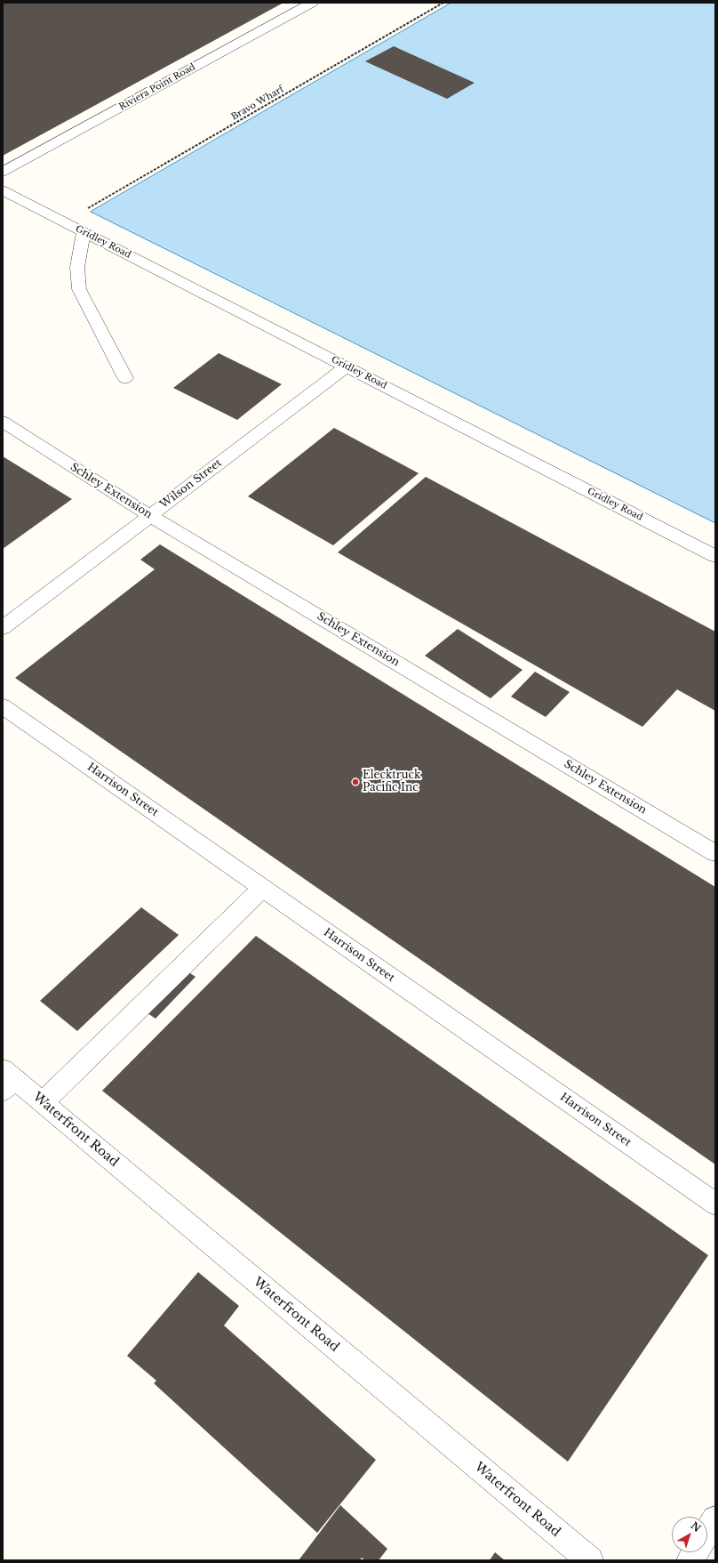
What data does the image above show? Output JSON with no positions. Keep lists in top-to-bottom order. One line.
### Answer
{"streets":{"street":["Riviera Point Road","Gridley Road","Wilson Street","Schley Extension","Harrison Street","Waterfront Road"],"path":["Bravo Wharf"]},"crossings":[["Gridley Road","Wilson Street"],["Wilson Street","Schley Extension"]],"places":["Elecktruck Pacific Inc"],"north":"top right"}
